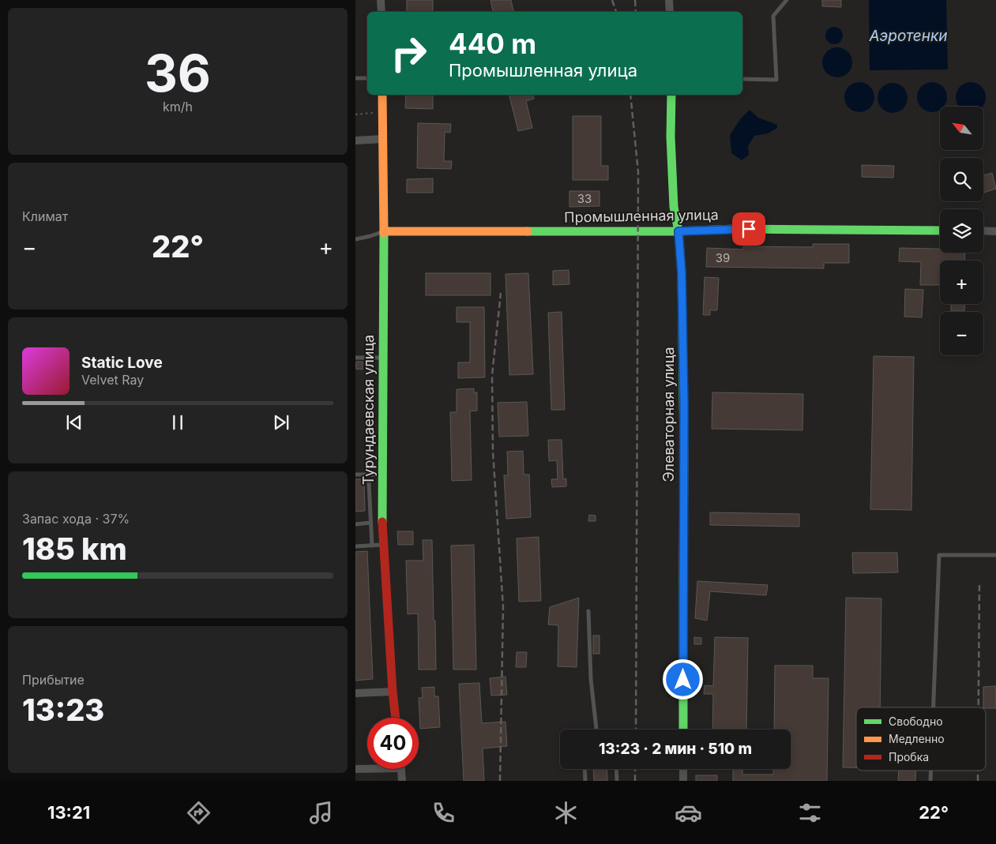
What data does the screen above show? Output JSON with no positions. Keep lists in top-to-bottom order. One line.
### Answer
{"streets":{"street":["Промышленная улица","Турундаевская улица","Элеваторная улица"]},"crossings":[["Промышленная улица","Турундаевская улица"],["Промышленная улица","Элеваторная улица"]],"water":["Аэротенки"],"house_numbers":["33","39"],"legend":["Свободно","Медленно","Пробка"],"north":"top left","page":{"tile":[["36","km/h"],"Климат",["Запас хода · 37%","185 km"],["Прибытие","13:23"]],"turn":["440 m","Промышленная улица"],"map_buttons":["+","−"],"heat":["−","22°","+"],"song":["Static Love","Velvet Ray"],"limit":"40","trip":"13:23 · 2 мин · 510 m","tabs":["13:21","22°"]}}
